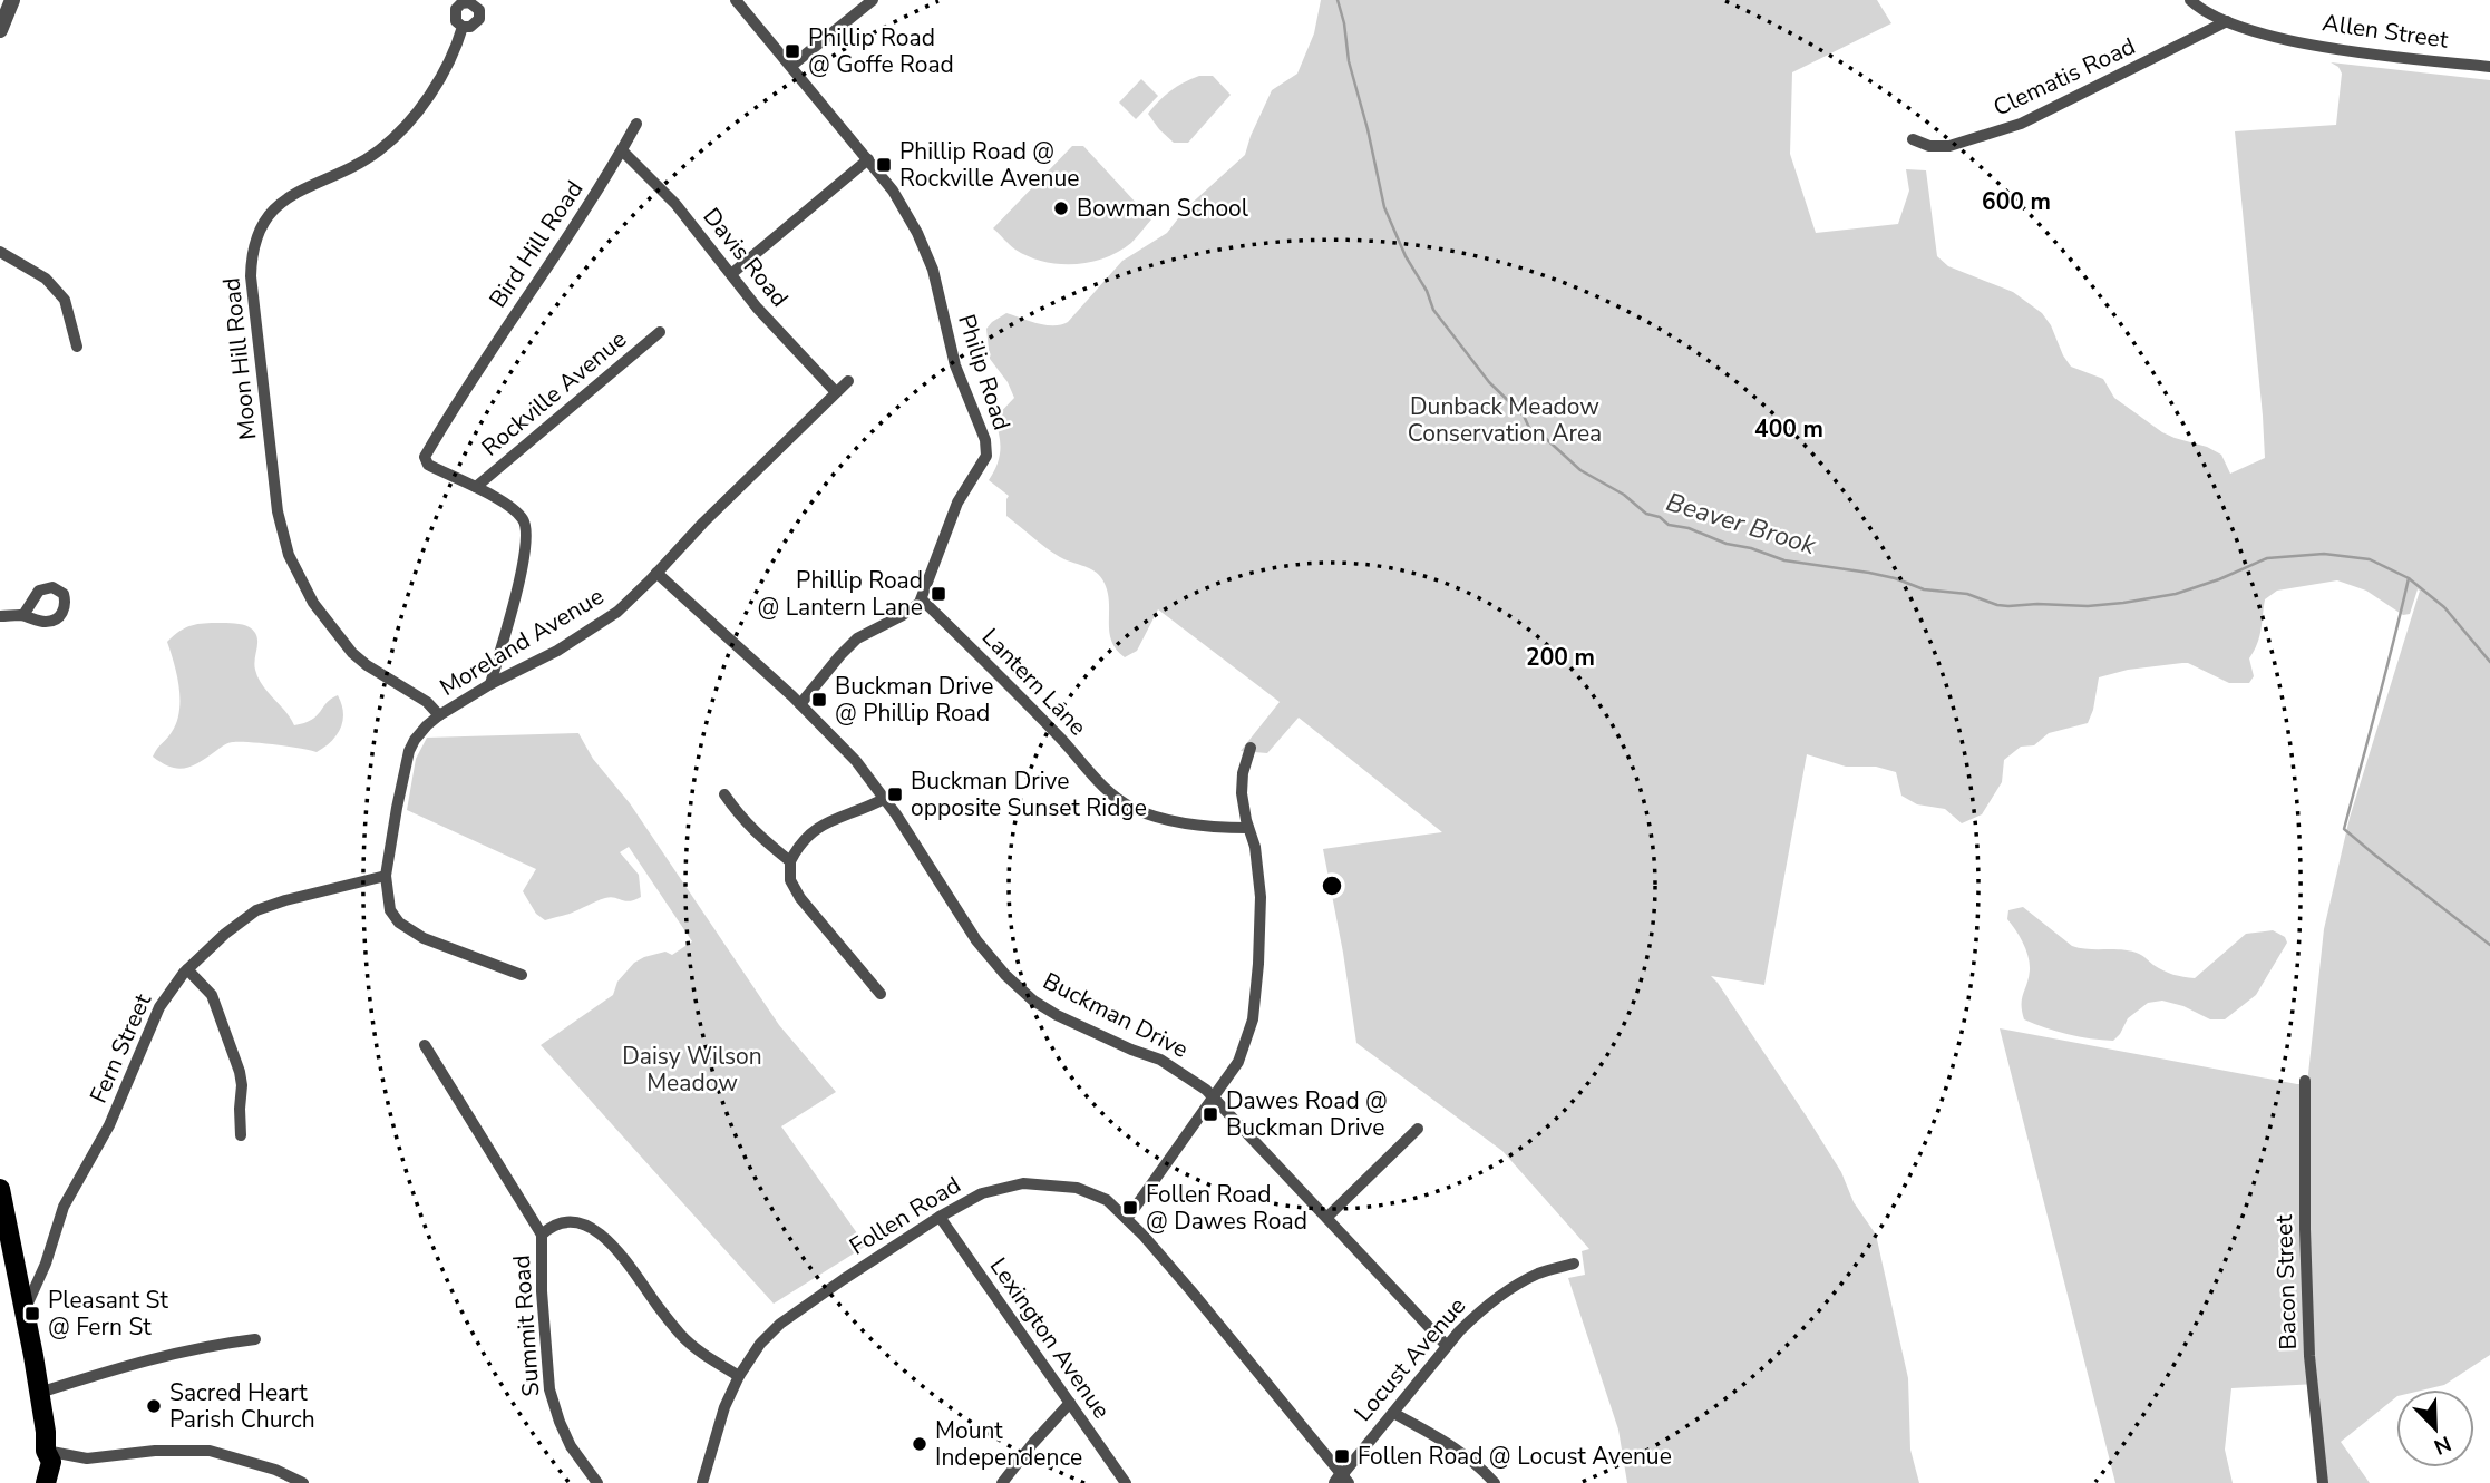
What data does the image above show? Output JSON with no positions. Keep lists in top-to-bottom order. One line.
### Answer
{"streets":{"street":["Allen Street","Clematis Road","Bird Hill Road","Davis Road","Moon Hill Road","Philip Road","Rockville Avenue","Moreland Avenue","Lantern Lane","Buckman Drive","Fern Street","Follen Road","Bacon Street","Summit Road","Lexington Avenue","Locust Avenue"]},"crossings":[["Allen Street","Clematis Road"],["Bird Hill Road","Davis Road"],["Bird Hill Road","Rockville Avenue"],["Davis Road","Moreland Avenue"],["Moon Hill Road","Moreland Avenue"],["Philip Road","Lantern Lane"],["Moreland Avenue","Buckman Drive"],["Moreland Avenue","Fern Street"],["Buckman Drive","Locust Avenue"],["Follen Road","Lexington Avenue"],["Follen Road","Locust Avenue"]],"water":["Beaver Brook"],"parks":["Dunback Meadow Conservation Area","Daisy Wilson Meadow"],"places":{"transit":["Phillip Road @ Goffe Road","Phillip Road @ Rockville Avenue","Phillip Road @ Lantern Lane","Buckman Drive @ Phillip Road","Buckman Drive opposite Sunset Ridge","Dawes Road @ Buckman Drive","Follen Road @ Dawes Road","Pleasant St @ Fern St","Follen Road @ Locust Avenue"],"other":["Bowman School","Sacred Heart Parish Church","Mount Independence"]},"north":"bottom right","rings":["600 m","400 m","200 m"]}
